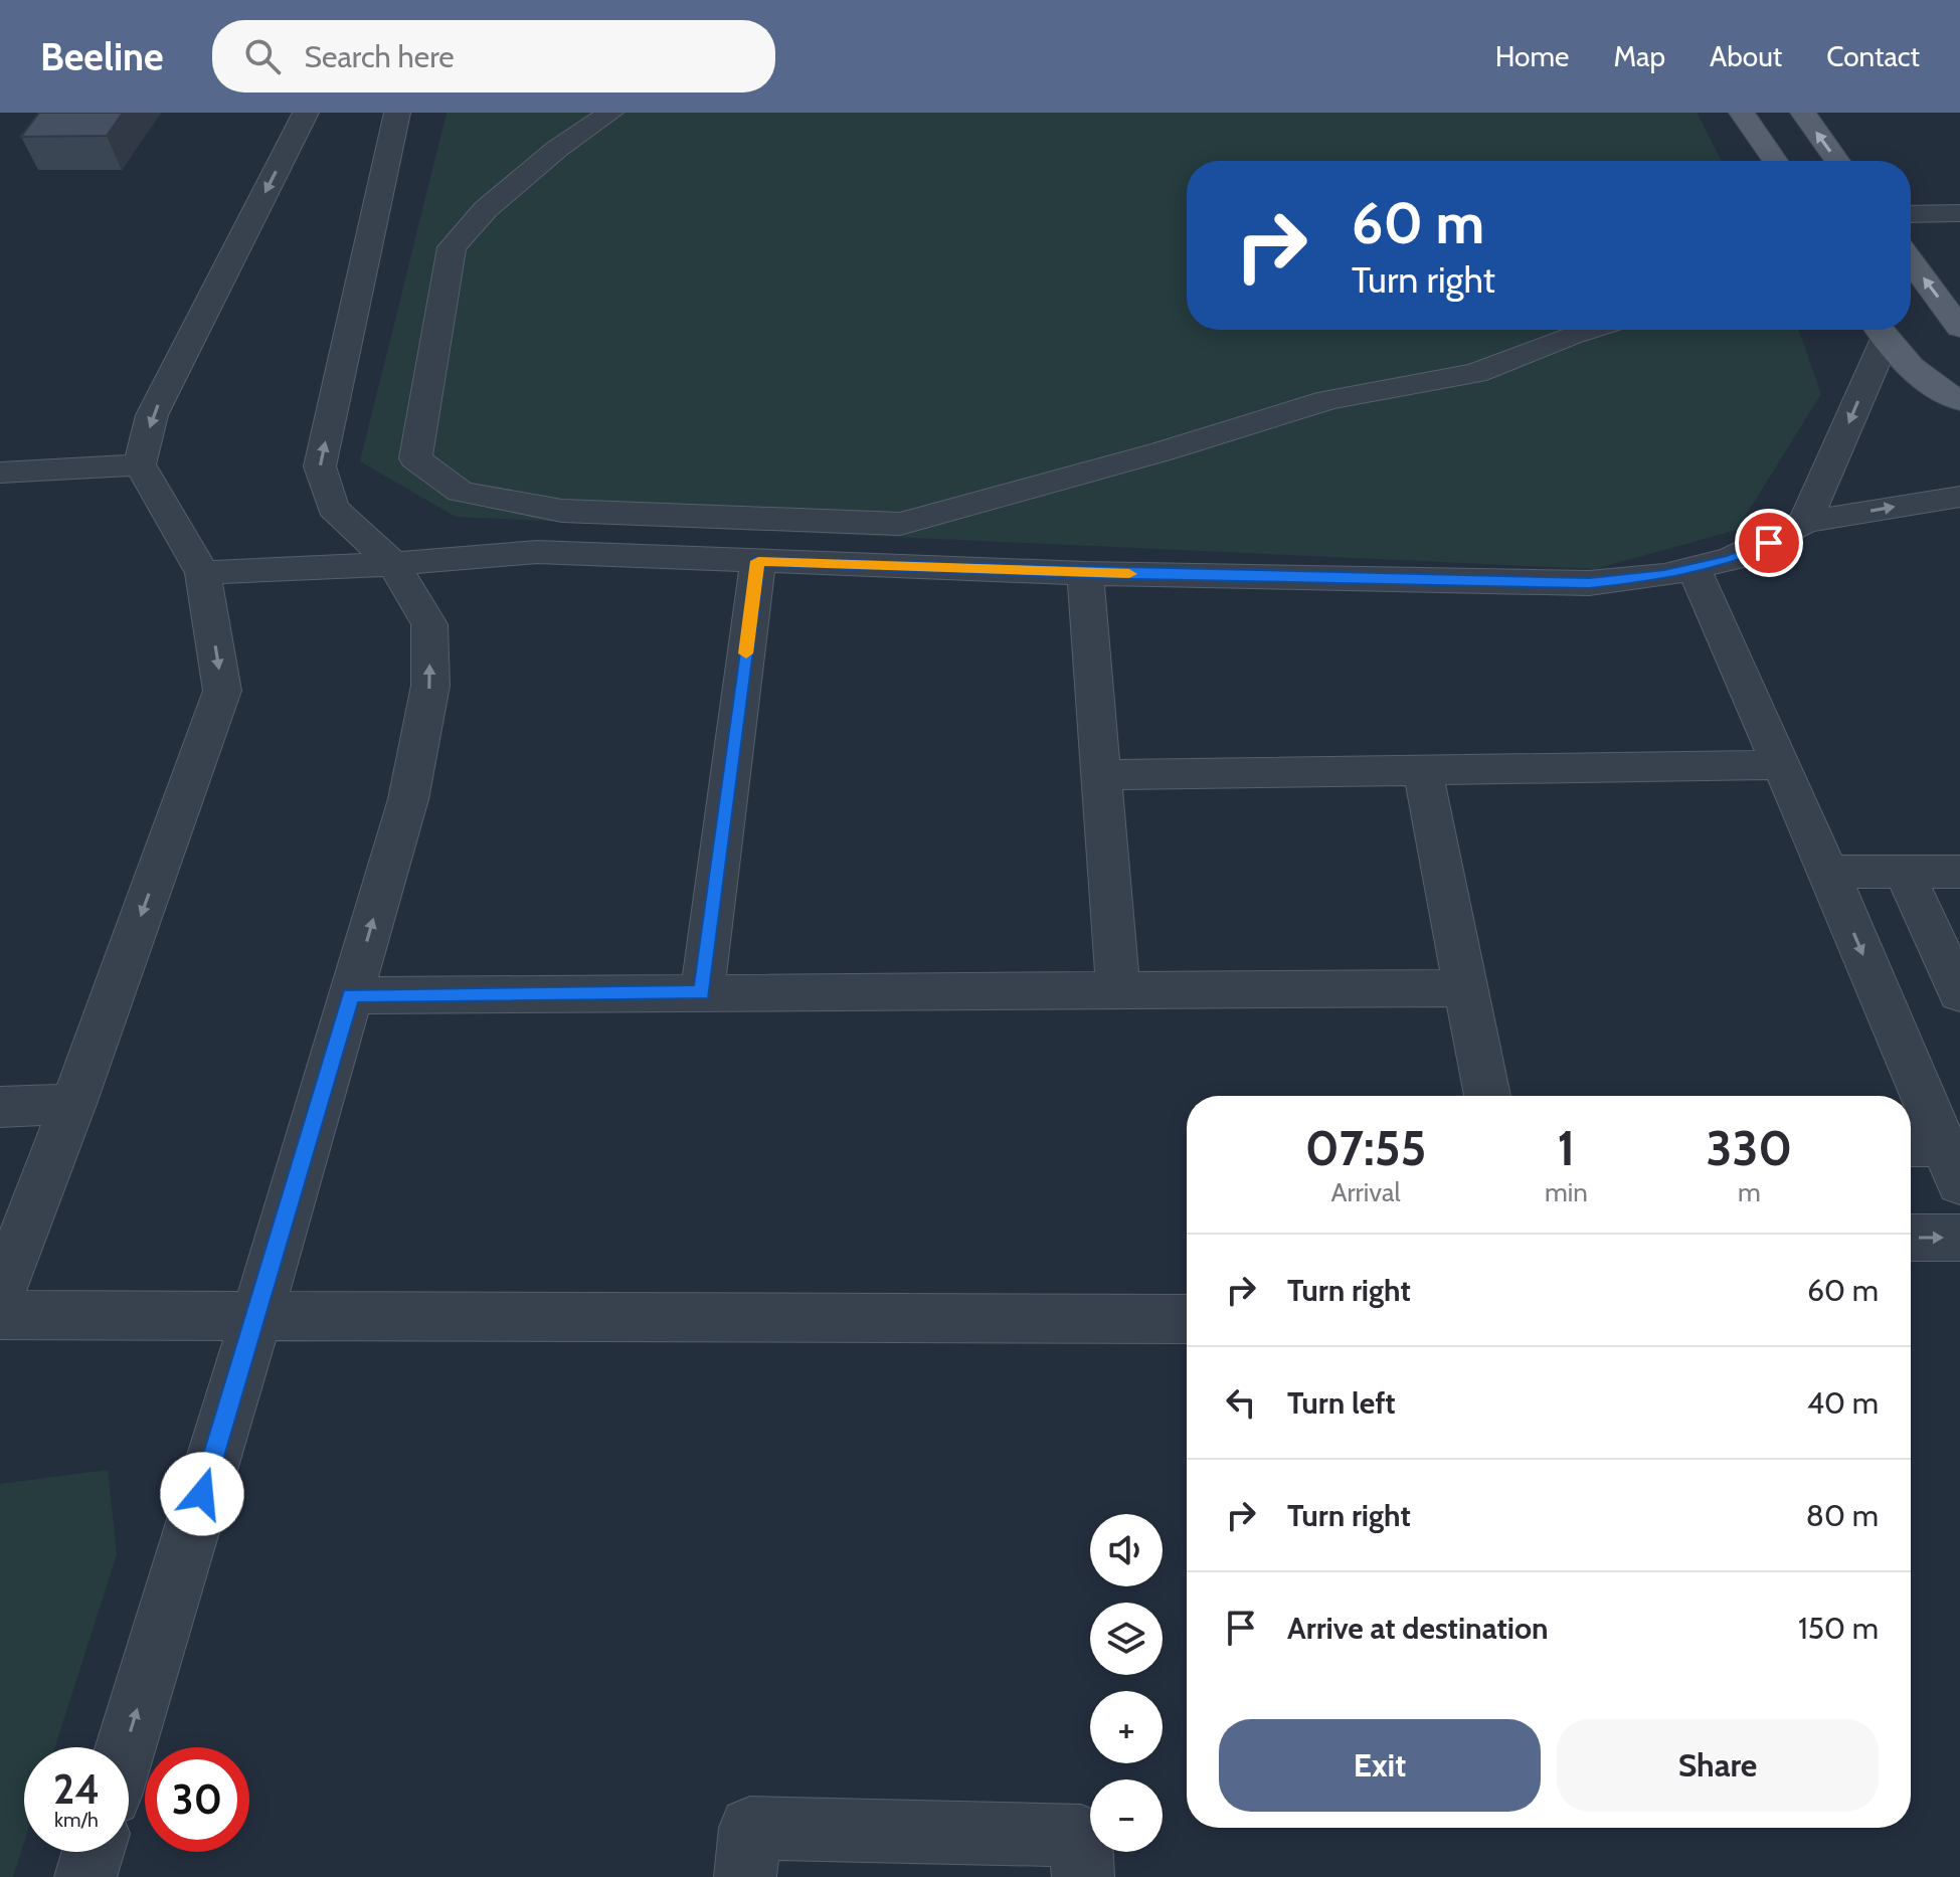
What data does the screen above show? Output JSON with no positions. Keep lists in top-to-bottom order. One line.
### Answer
{"page":{"header":"Beeline","search":"Search here","nav":["Home","Map","About","Contact"],"turn":["60 m","Turn right"],"eta":["07:55","Arrival","1","min","330","m"],"list":[{"name":"Turn right","value":"60 m"},{"name":"Turn left","value":"40 m"},{"name":"Turn right","value":"80 m"},{"name":"Arrive at destination","value":"150 m"}],"map_buttons":["+","−"],"buttons":["Exit","Share"],"speed":"24 km/h","limit":"30"}}
